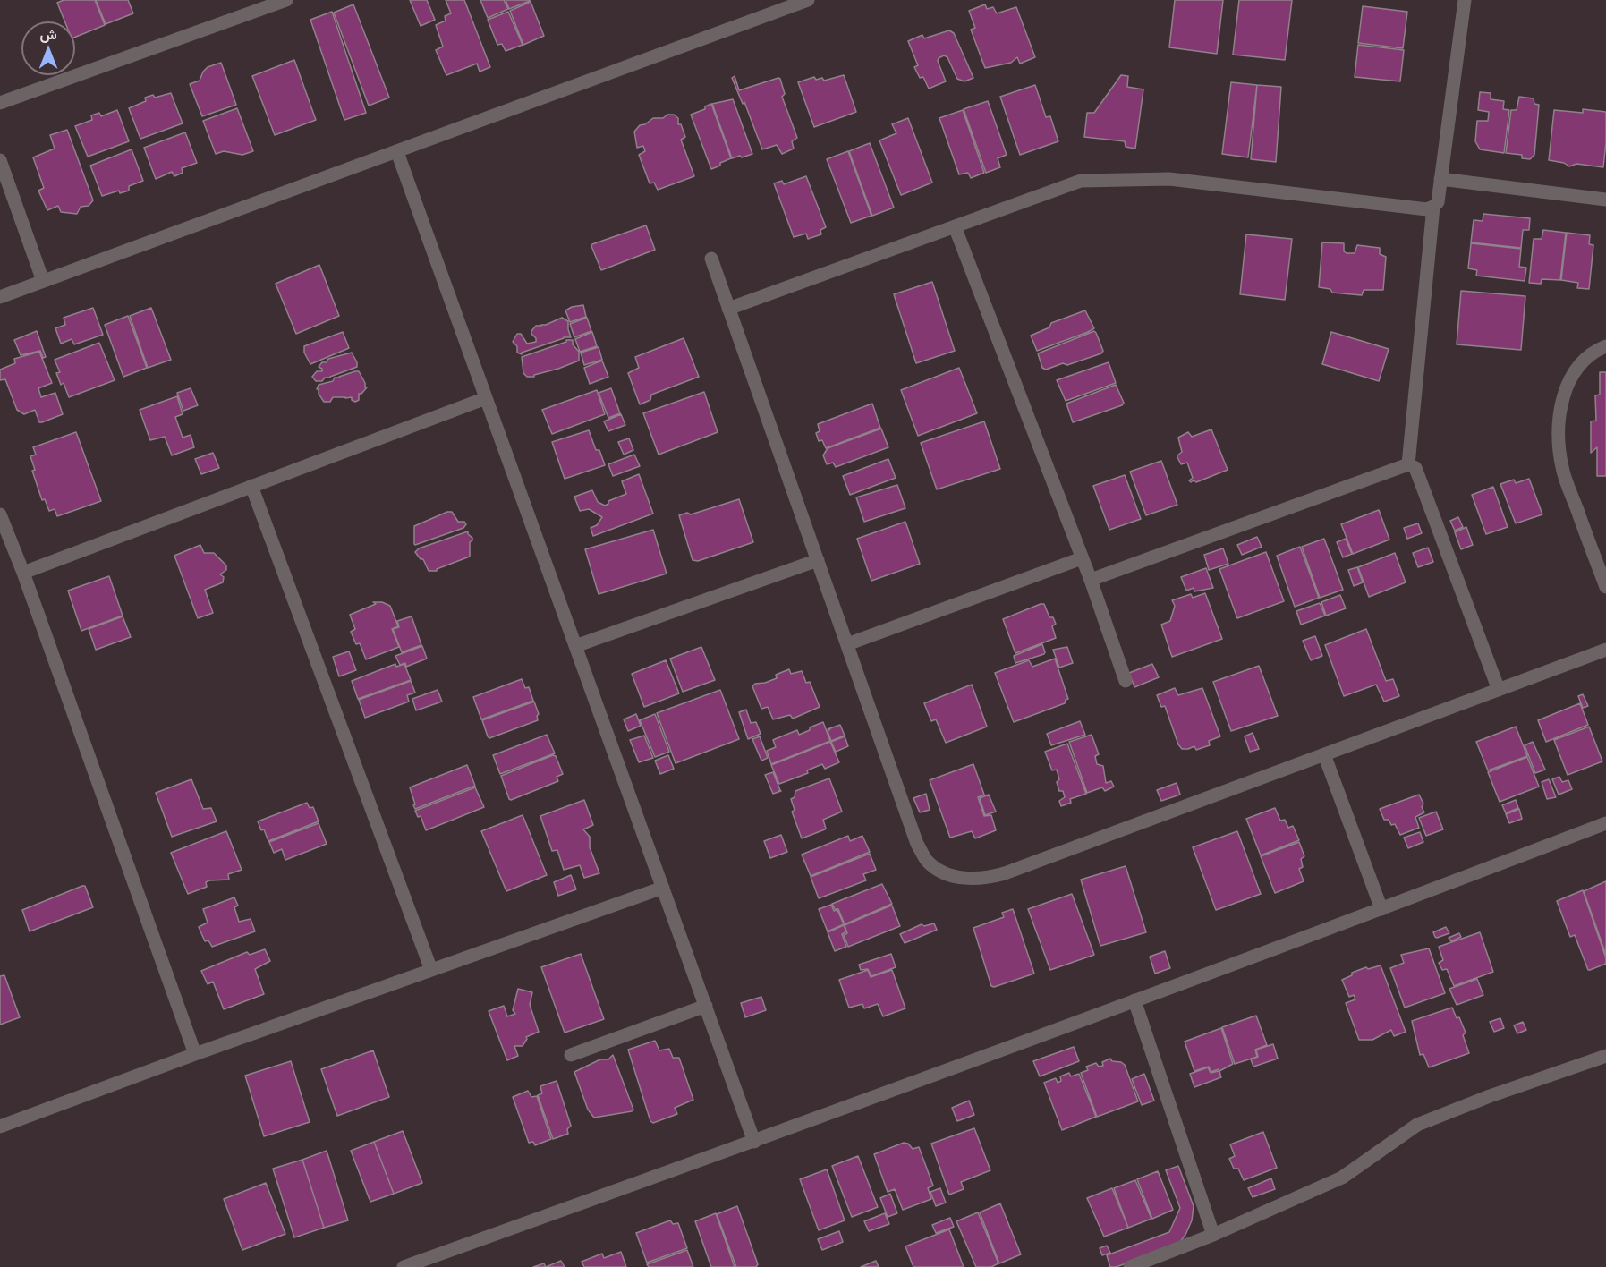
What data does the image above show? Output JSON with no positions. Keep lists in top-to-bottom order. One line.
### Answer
{"north":"top"}
